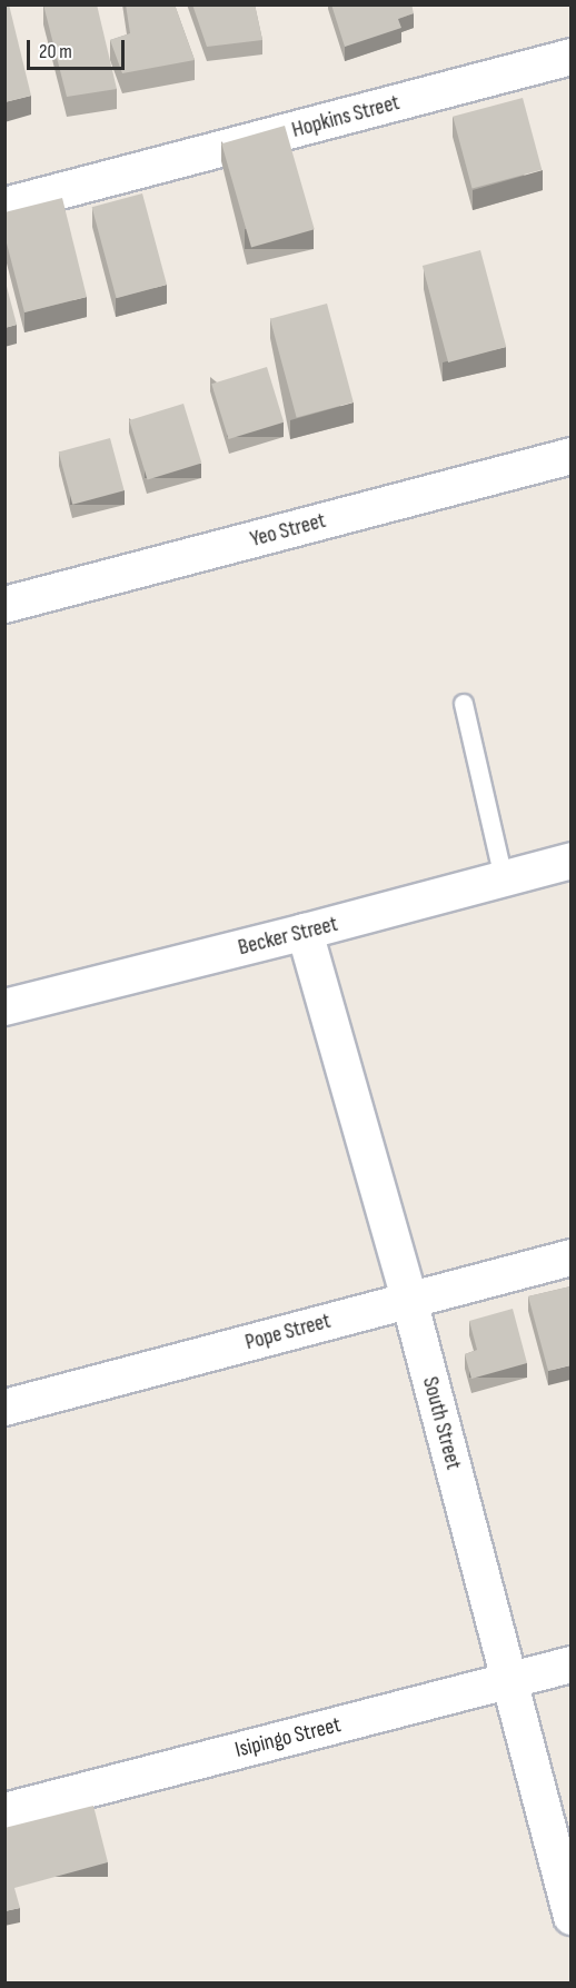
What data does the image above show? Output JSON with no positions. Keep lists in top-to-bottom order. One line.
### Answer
{"streets":{"street":["Hopkins Street","Yeo Street","Becker Street","Pope Street","South Street","Isipingo Street"]},"crossings":[["Becker Street","South Street"],["Pope Street","South Street"],["South Street","Isipingo Street"]],"scale_bar":"20 m"}
